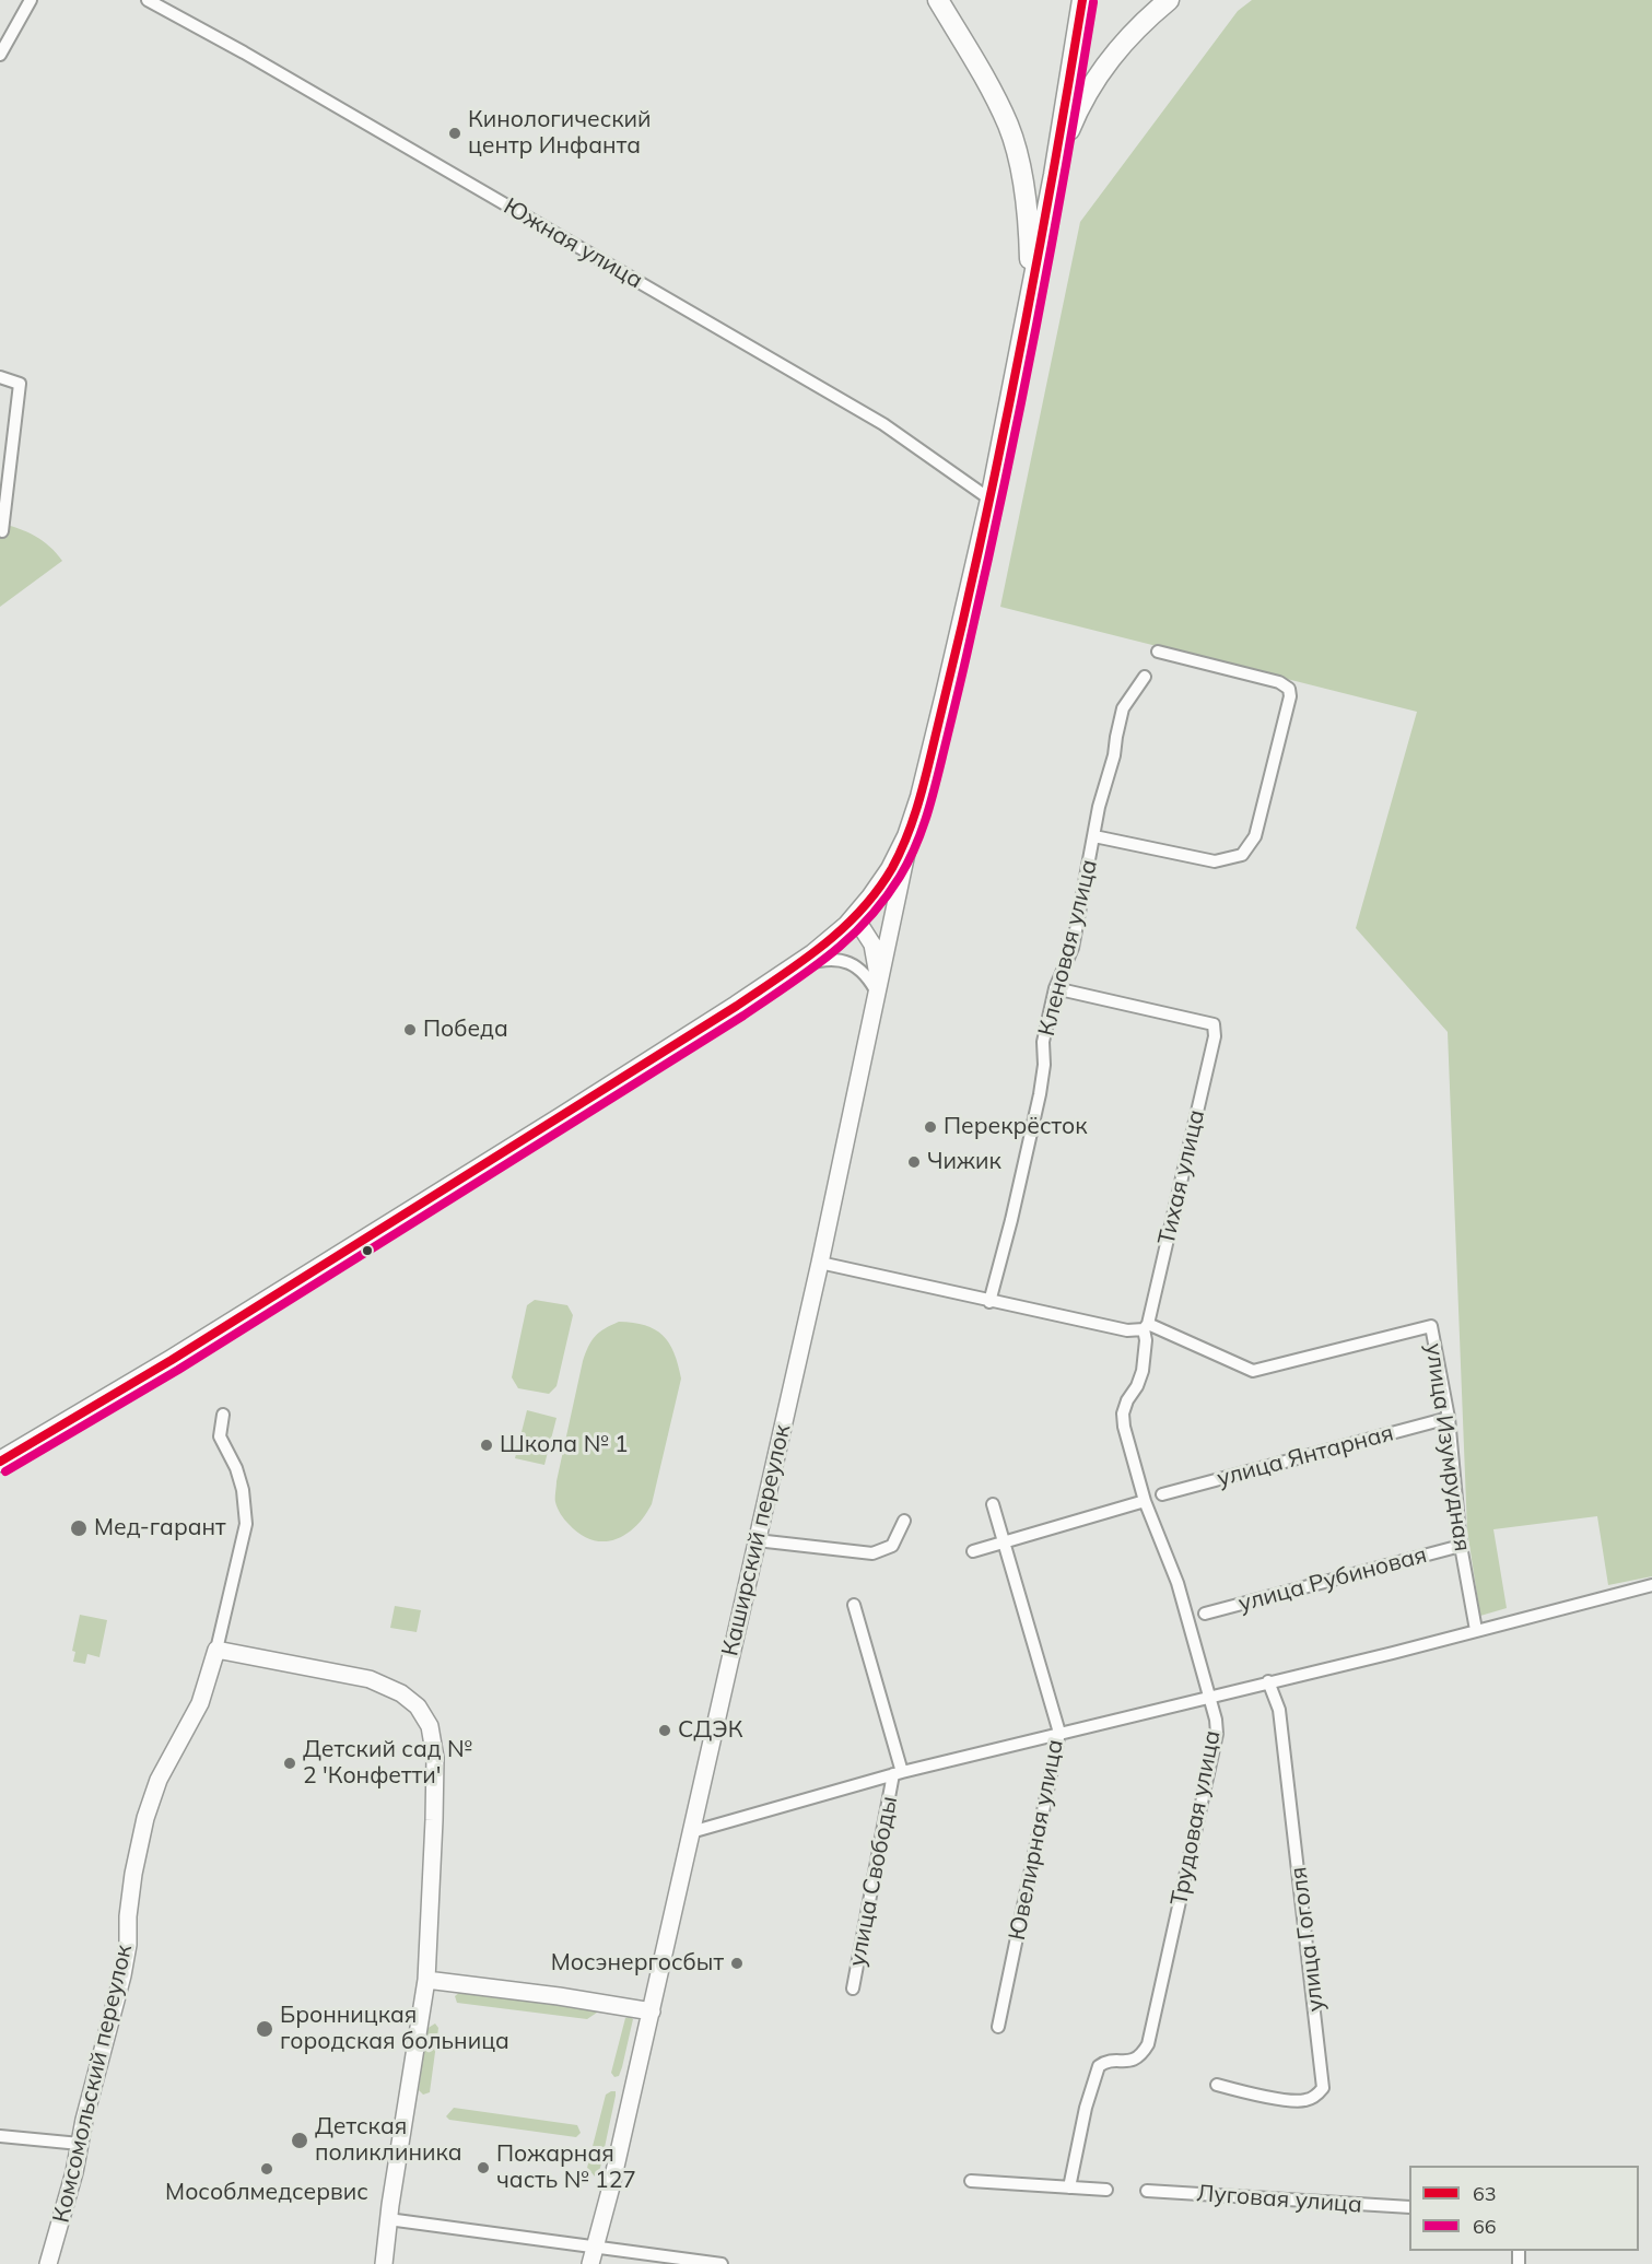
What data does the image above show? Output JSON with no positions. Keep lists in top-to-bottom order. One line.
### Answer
{"streets":{"street":["Южная улица","Кленовая улица","Тихая улица","улица Изумрудная","улица Янтарная","Каширский переулок","улица Рубиновая","Трудовая улица","Ювелирная улица","улица Свободы","улица Гоголя","Комсомольский переулок","Луговая улица"]},"crossings":[["Кленовая улица","Тихая улица"],["Тихая улица","улица Изумрудная"],["Тихая улица","Трудовая улица"],["улица Изумрудная","улица Янтарная"],["улица Изумрудная","улица Рубиновая"]],"places":["Кинологический центр Инфанта","Победа","Перекрёсток","Чижик","Школа № 1","Мед-гарант","СДЭК","Детский сад № 2 'Конфетти'","Мосэнергосбыт","Бронницкая городская больница","Детская поликлиника","Пожарная часть № 127","Мособлмедсервис"],"lines":["transit line 63","transit line 66"],"legend":["63","66"]}
